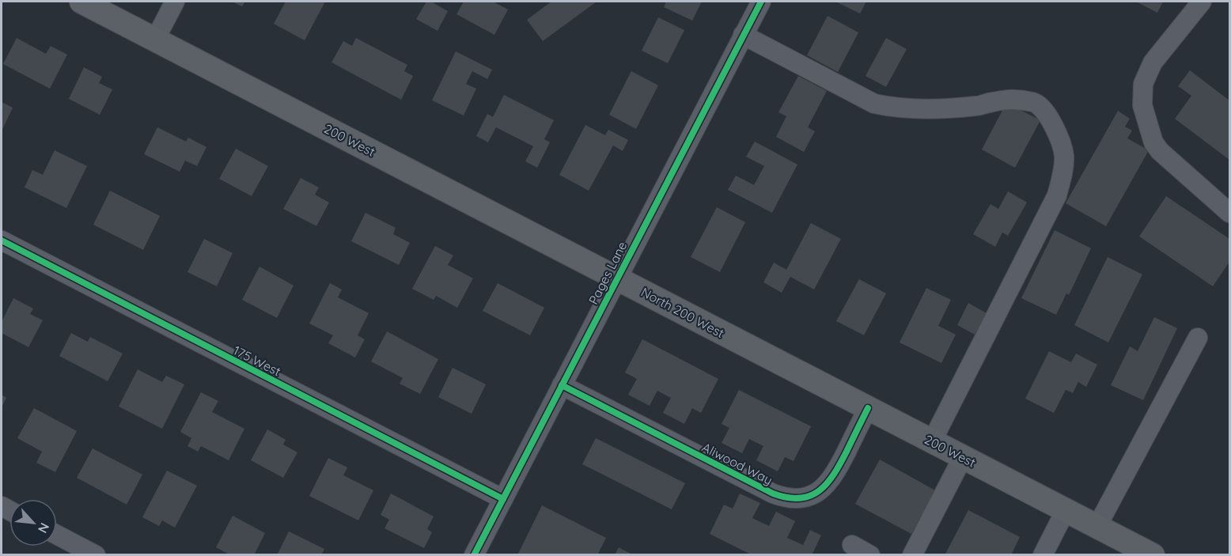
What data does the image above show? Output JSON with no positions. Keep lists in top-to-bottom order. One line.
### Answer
{"streets":{"main road":["200 West","North 200 West"],"street":["Pages Lane","175 West","Aliwood Way"]},"crossings":[["200 West","Pages Lane"],["200 West","North 200 West"],["200 West","Aliwood Way"],["Pages Lane","North 200 West"],["Pages Lane","175 West"],["Pages Lane","Aliwood Way"]],"north":"bottom right"}
